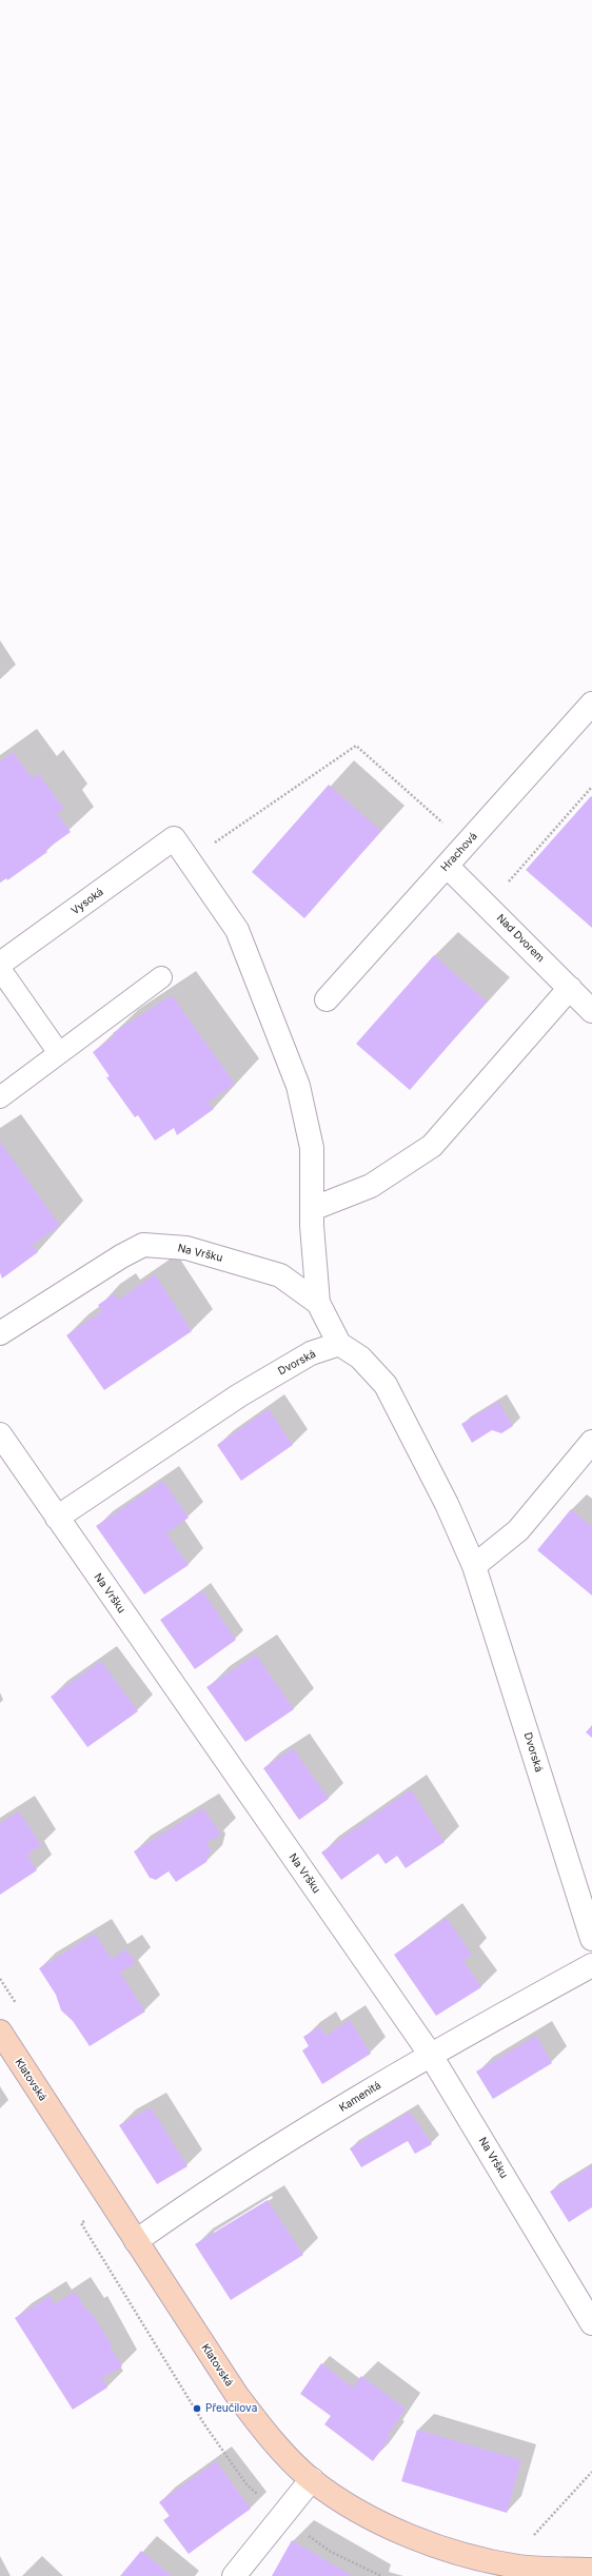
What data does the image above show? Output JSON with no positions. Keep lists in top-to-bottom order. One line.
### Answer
{"streets":{"main road":["Klatovská"],"street":["Hrachová","Vysoká","Nad Dvorem","Na Vršku","Dvorská","Kamenitá"]},"crossings":[["Hrachová","Nad Dvorem"],["Na Vršku","Dvorská"],["Na Vršku","Kamenitá"],["Klatovská","Kamenitá"]],"places":["Přeučilova"]}
